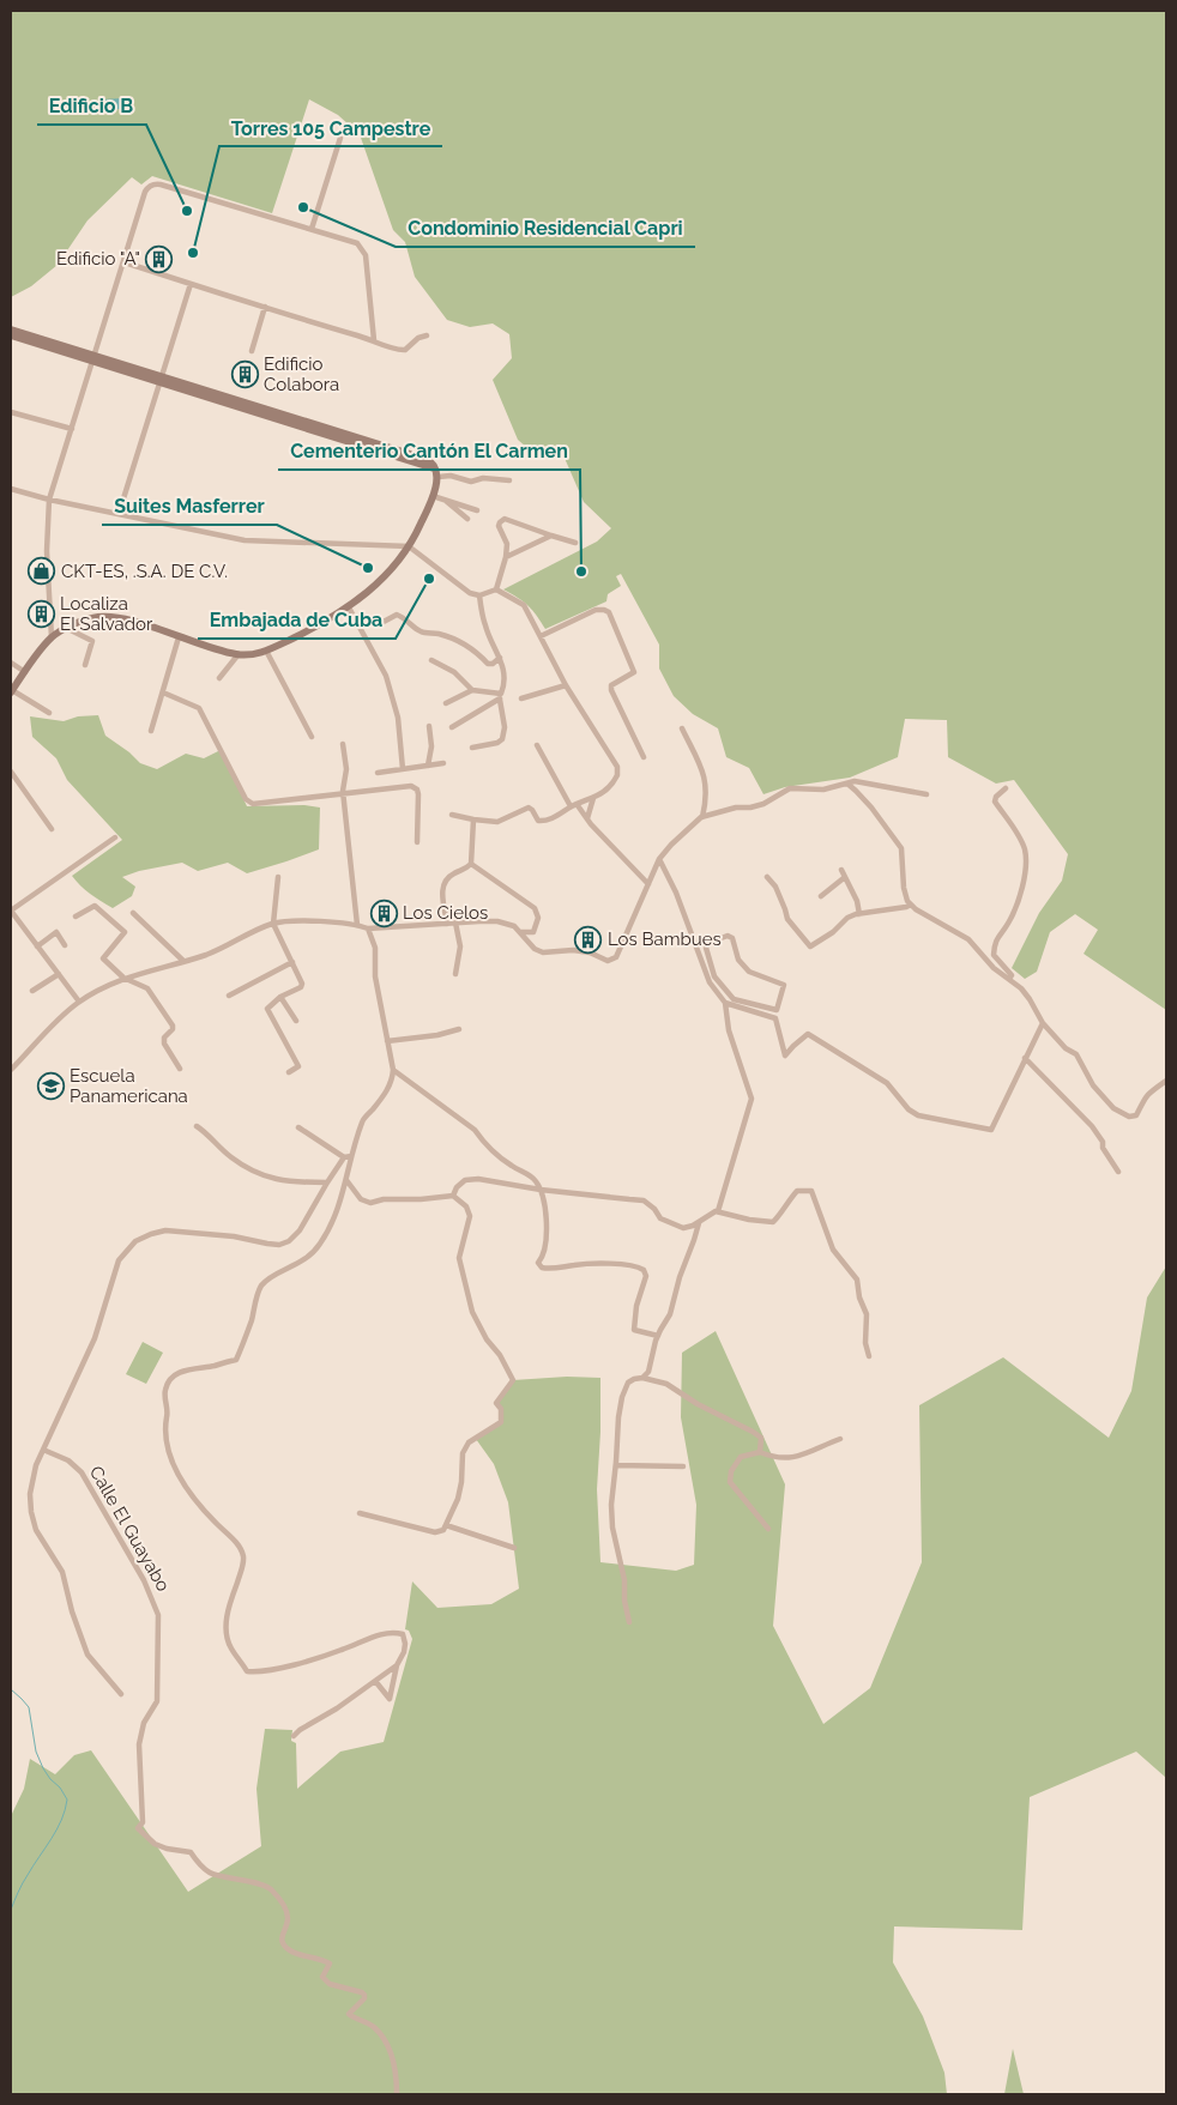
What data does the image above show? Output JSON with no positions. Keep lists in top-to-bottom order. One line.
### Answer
{"streets":{"street":["Calle El Guayabo"]},"places":{"other":["Condominio Residencial Capri","Edificio B","Torres 105 Campestre","Suites Masferrer","Cementerio Cantón El Carmen","Embajada de Cuba"],"building":["Edificio \"A\"","Edificio Colabora","Localiza El Salvador","Los Cielos","Los Bambues"],"shop":["CKT-ES, .S.A. DE C.V."],"school or university":["Escuela Panamericana"]}}
